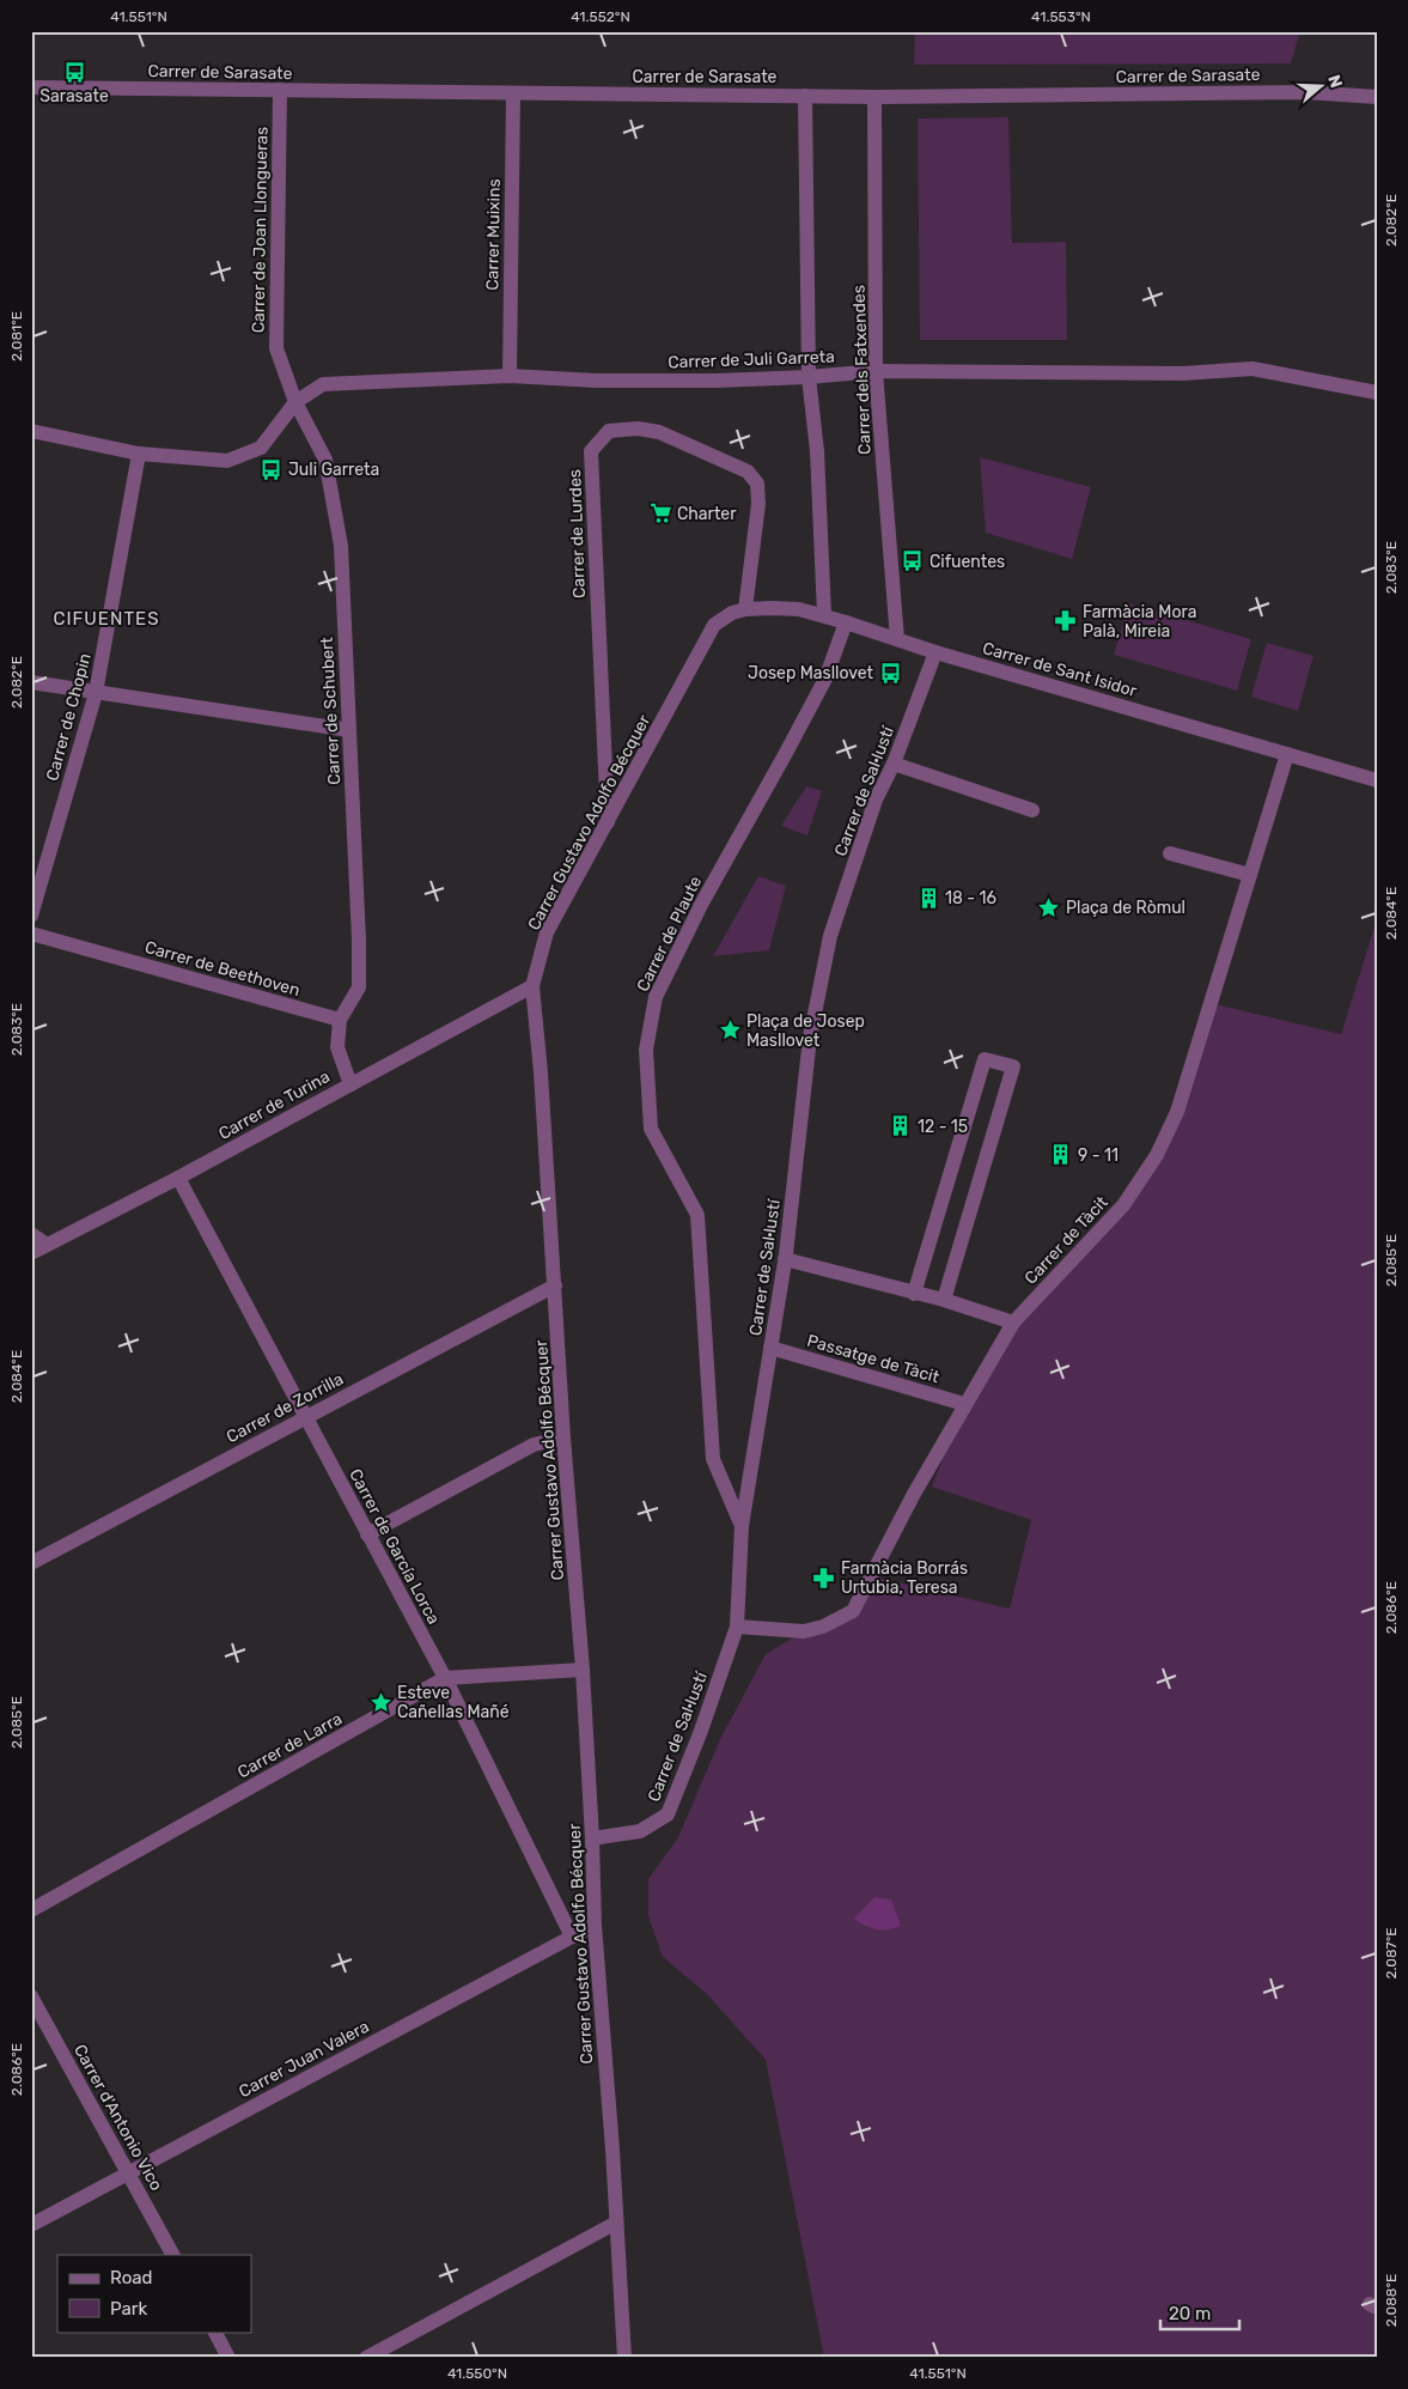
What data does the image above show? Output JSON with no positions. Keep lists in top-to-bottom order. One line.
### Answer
{"streets":{"street":["Carrer de Sarasate","Carrer de Joan Llongueras","Carrer Muixins","Carrer de Juli Garreta","Carrer dels Fatxendes","Carrer de Lurdes","Carrer de Sant Isidor","Carrer de Schubert","Carrer de Chopin","Carrer de Sal·lustí","Carrer Gustavo Adolfo Bécquer","Carrer de Plaute","Carrer de Beethoven","Carrer de Turina","Carrer de Tàcit","Passatge de Tàcit","Carrer de Zorrilla","Carrer de García Lorca","Carrer de Larra","Carrer Juan Valera","Carrer d'Antonio Vico"]},"crossings":[["Carrer de Sarasate","Carrer de Joan Llongueras"],["Carrer de Sarasate","Carrer Muixins"],["Carrer de Sarasate","Carrer dels Fatxendes"],["Carrer de Joan Llongueras","Carrer de Juli Garreta"],["Carrer de Joan Llongueras","Carrer de Schubert"],["Carrer Muixins","Carrer de Juli Garreta"],["Carrer de Juli Garreta","Carrer dels Fatxendes"],["Carrer de Juli Garreta","Carrer de Schubert"],["Carrer de Juli Garreta","Carrer de Chopin"],["Carrer dels Fatxendes","Carrer de Sant Isidor"],["Carrer de Lurdes","Carrer de Sant Isidor"],["Carrer de Lurdes","Carrer Gustavo Adolfo Bécquer"],["Carrer de Sant Isidor","Carrer de Sal·lustí"],["Carrer de Sant Isidor","Carrer Gustavo Adolfo Bécquer"],["Carrer de Sant Isidor","Carrer de Plaute"],["Carrer de Sant Isidor","Carrer de Tàcit"],["Carrer de Schubert","Carrer de Beethoven"],["Carrer de Sal·lustí","Carrer Gustavo Adolfo Bécquer"],["Carrer de Sal·lustí","Carrer de Plaute"],["Carrer de Sal·lustí","Carrer de Tàcit"],["Carrer de Sal·lustí","Passatge de Tàcit"],["Carrer Gustavo Adolfo Bécquer","Carrer de Turina"],["Carrer Gustavo Adolfo Bécquer","Carrer de Zorrilla"],["Carrer Gustavo Adolfo Bécquer","Carrer de Larra"],["Carrer Gustavo Adolfo Bécquer","Carrer Juan Valera"],["Carrer de Turina","Carrer de García Lorca"],["Carrer de Tàcit","Passatge de Tàcit"],["Carrer de Zorrilla","Carrer de García Lorca"],["Carrer de García Lorca","Carrer de Larra"],["Carrer de García Lorca","Carrer Juan Valera"],["Carrer Juan Valera","Carrer d'Antonio Vico"]],"districts":["CIFUENTES"],"places":{"bus stop":["Sarasate","Juli Garreta","Cifuentes","Josep Masllovet"],"supermarket":["Charter"],"pharmacy":["Farmàcia Mora Palà, Mireia","Farmàcia Borrás Urtubia, Teresa"],"building":["18 - 16","12 - 15","9 - 11"],"place":["Plaça de Ròmul","Plaça de Josep Masllovet","Esteve Cañellas Mañé"]},"legend":["Road","Park"],"scale_bar":"20 m","north":"right","coordinates":["41.551°N","41.552°N","41.553°N","2.082°E","2.081°E","2.083°E","2.084°E","2.085°E","2.086°E","2.087°E","2.088°E","41.550°N"]}
